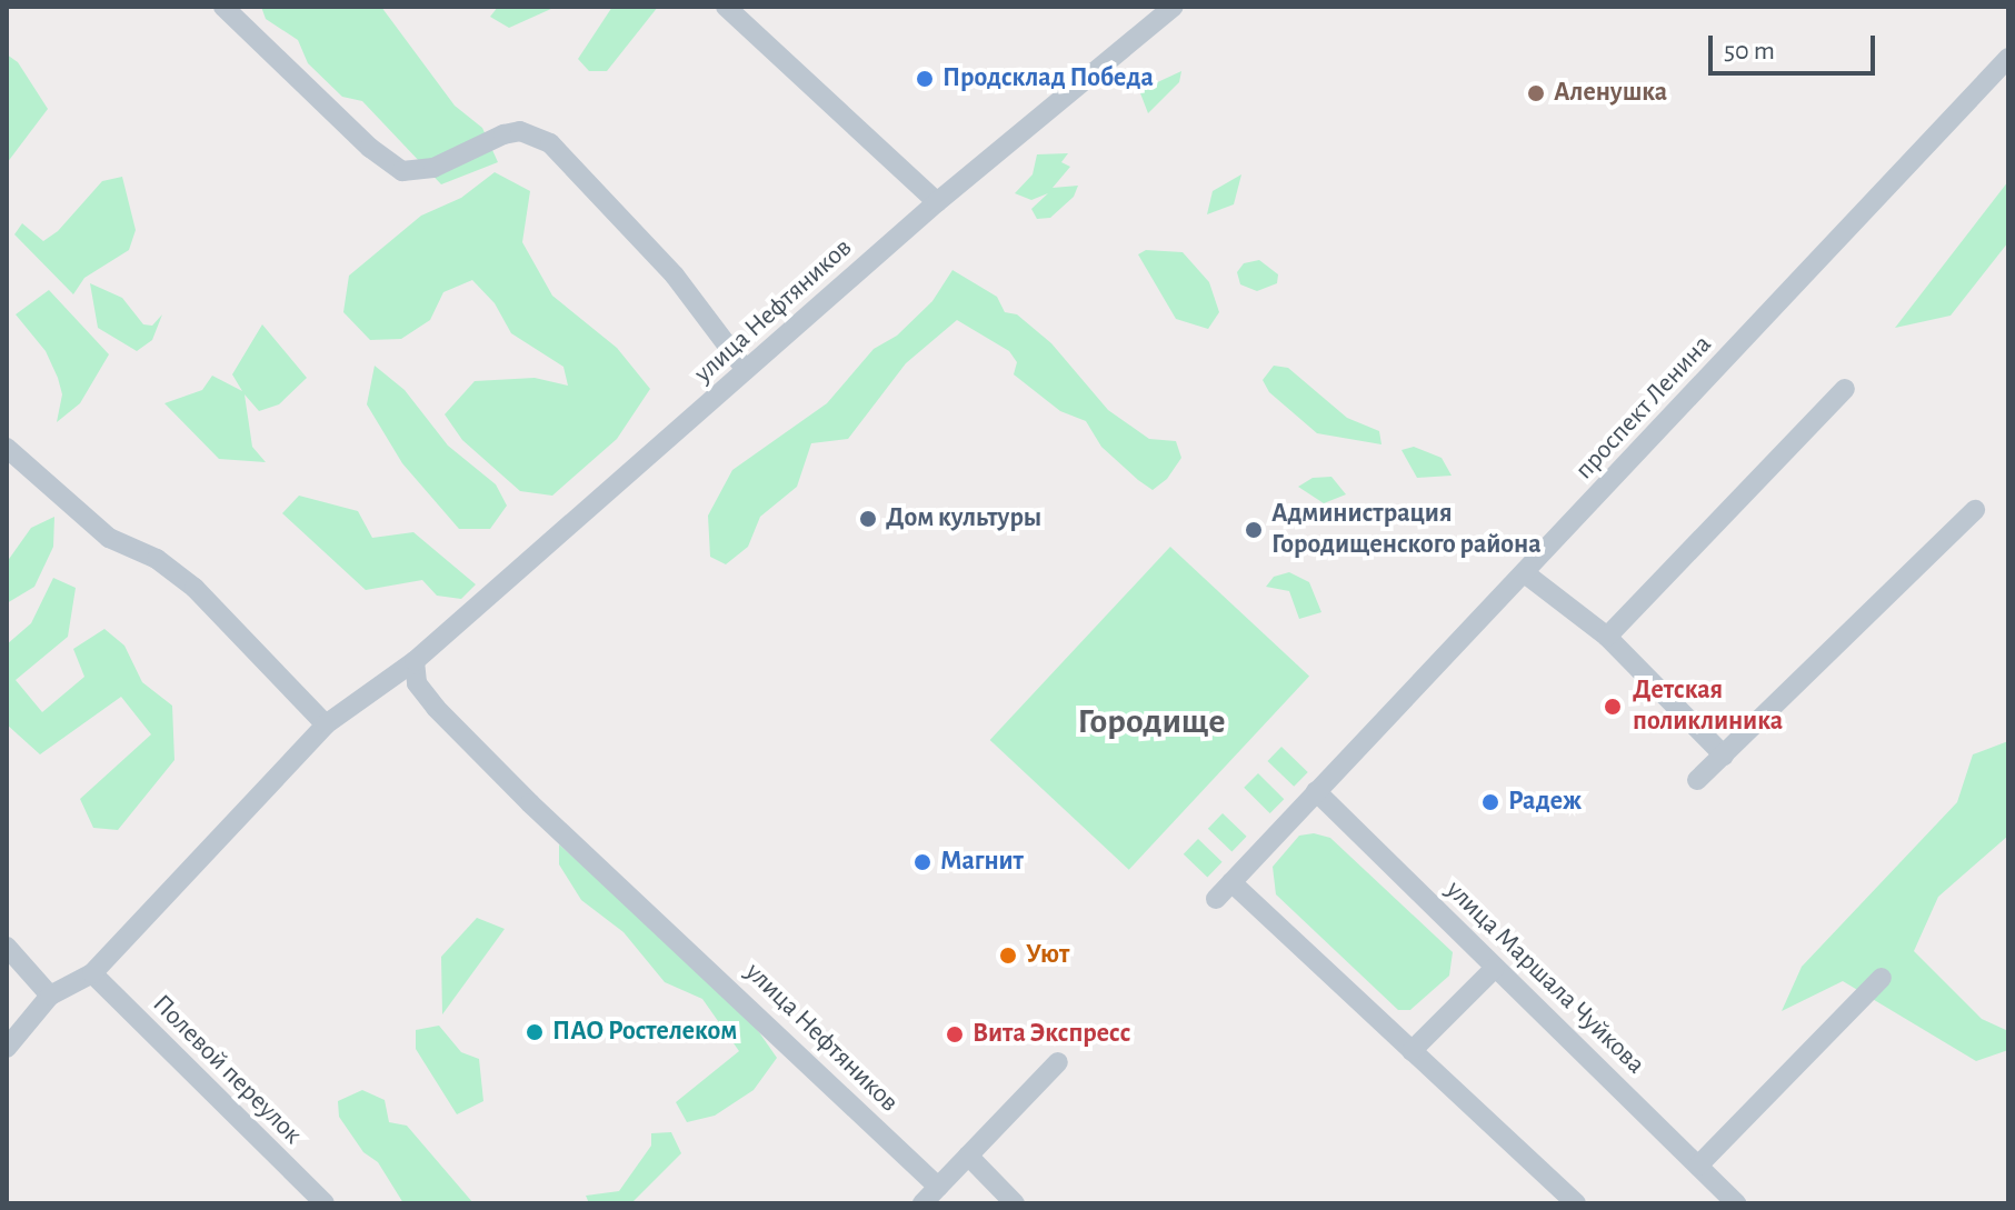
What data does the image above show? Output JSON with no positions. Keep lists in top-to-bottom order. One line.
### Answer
{"streets":{"street":["улица Нефтяников","проспект Ленина","улица Маршала Чуйкова","Полевой переулок"]},"crossings":[["улица Нефтяников","Полевой переулок"],["проспект Ленина","улица Маршала Чуйкова"]],"districts":["Городище"],"places":["Продсклад Победа","Аленушка","Дом культуры","Администрация Городищенского района","Детская поликлиника","Радеж","Магнит","Уют","ПАО Ростелеком","Вита Экспресс"],"scale_bar":"50 m"}
